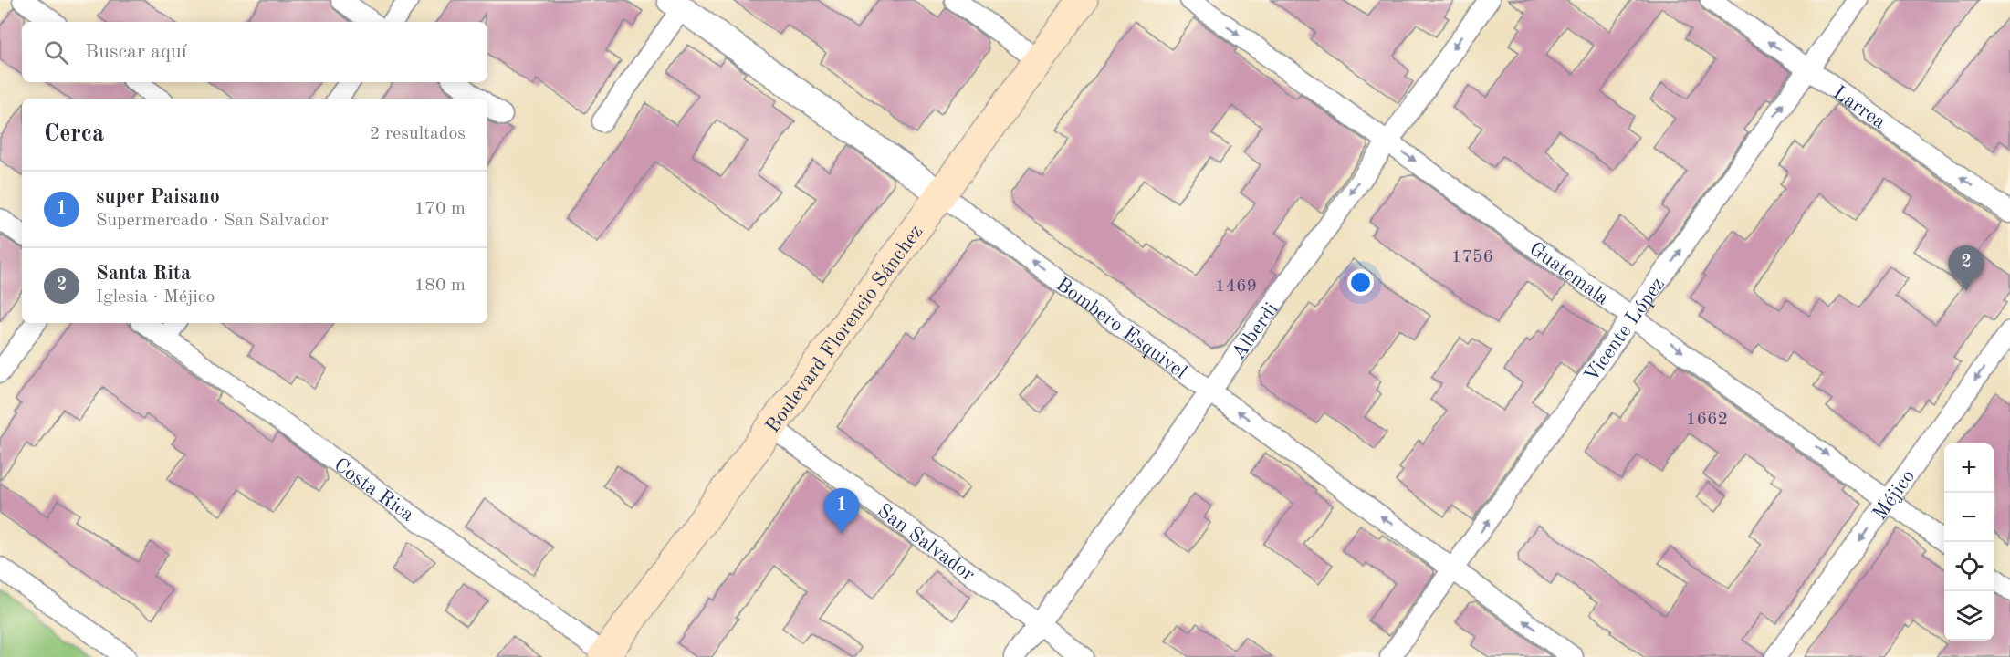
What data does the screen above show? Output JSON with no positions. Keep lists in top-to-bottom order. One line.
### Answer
{"streets":{"main road":["Boulevard Florencio Sánchez"],"street":["Larrea","Guatemala","Bombero Esquivel","Vicente López","Alberdi","Costa Rica","Méjico","San Salvador"]},"crossings":[["Larrea","Vicente López"],["Guatemala","Vicente López"],["Guatemala","Alberdi"],["Guatemala","Méjico"],["Bombero Esquivel","Boulevard Florencio Sánchez"],["Bombero Esquivel","Vicente López"],["Bombero Esquivel","Alberdi"],["Boulevard Florencio Sánchez","Costa Rica"],["Boulevard Florencio Sánchez","San Salvador"],["Alberdi","San Salvador"]],"one_way":["Larrea","Guatemala","Bombero Esquivel","Vicente López","Alberdi","Méjico"],"house_numbers":["1756","1469","1662"],"page":{"search":"Buscar aquí","heading":["Cerca","2 resultados"],"list":[{"mark":"1","name":"super Paisano","note":"Supermercado · San Salvador","value":"170 m"},{"mark":"2","name":"Santa Rita","note":"Iglesia · Méjico","value":"180 m"}],"pins":["2","1"],"map_buttons":["+","−"]}}
